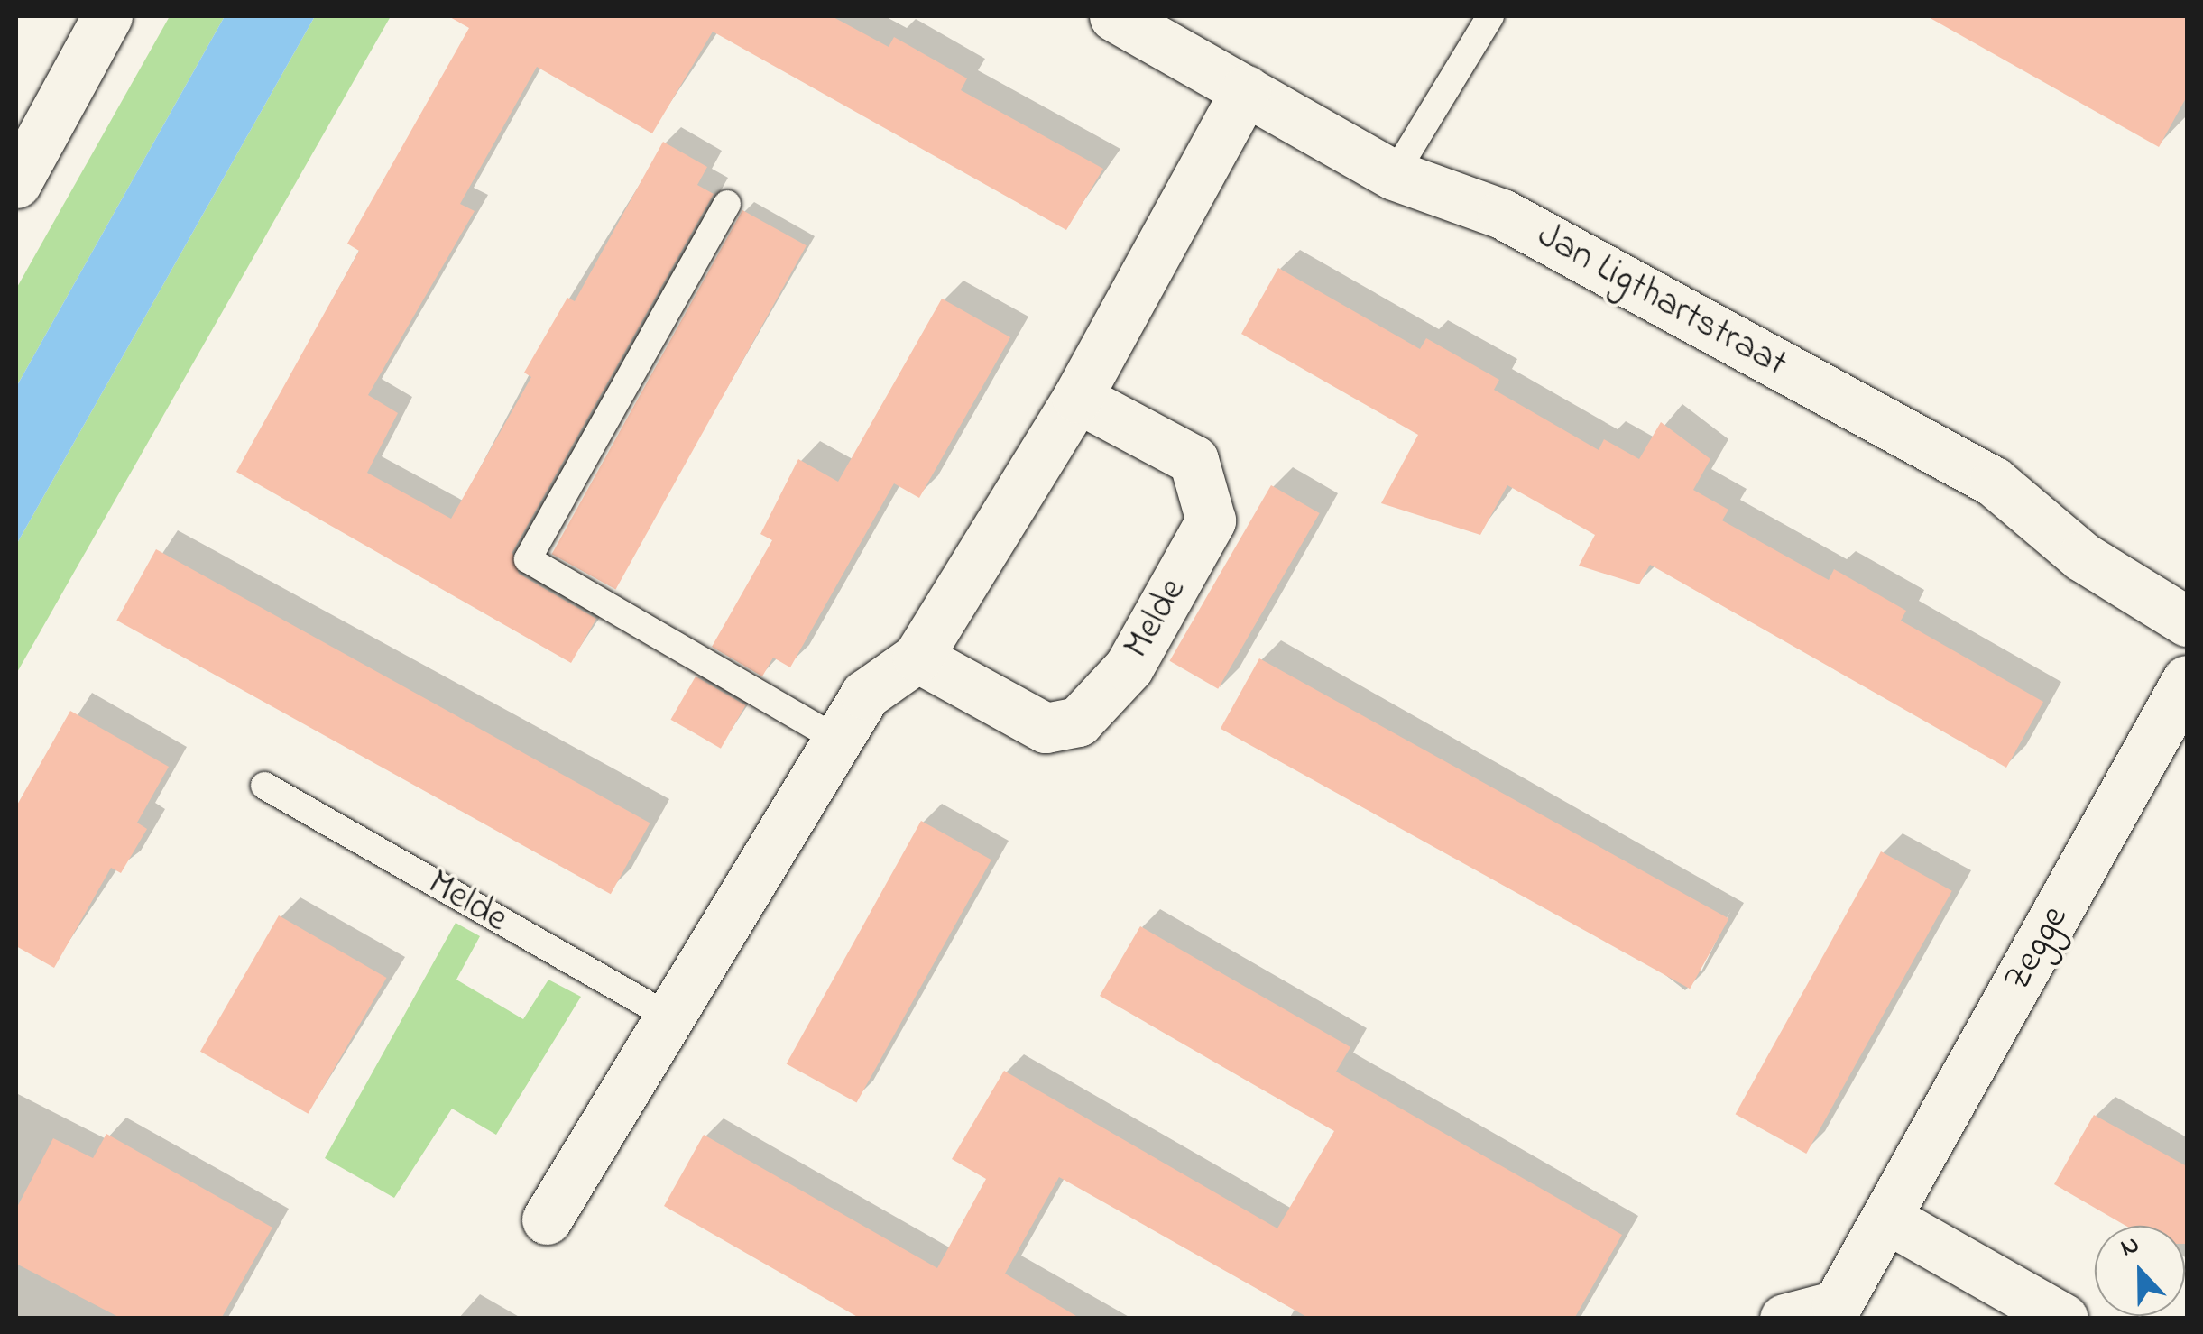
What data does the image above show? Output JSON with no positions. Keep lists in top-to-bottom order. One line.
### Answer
{"streets":{"street":["Jan Ligthartstraat","Melde","Zegge"]},"north":"top"}
